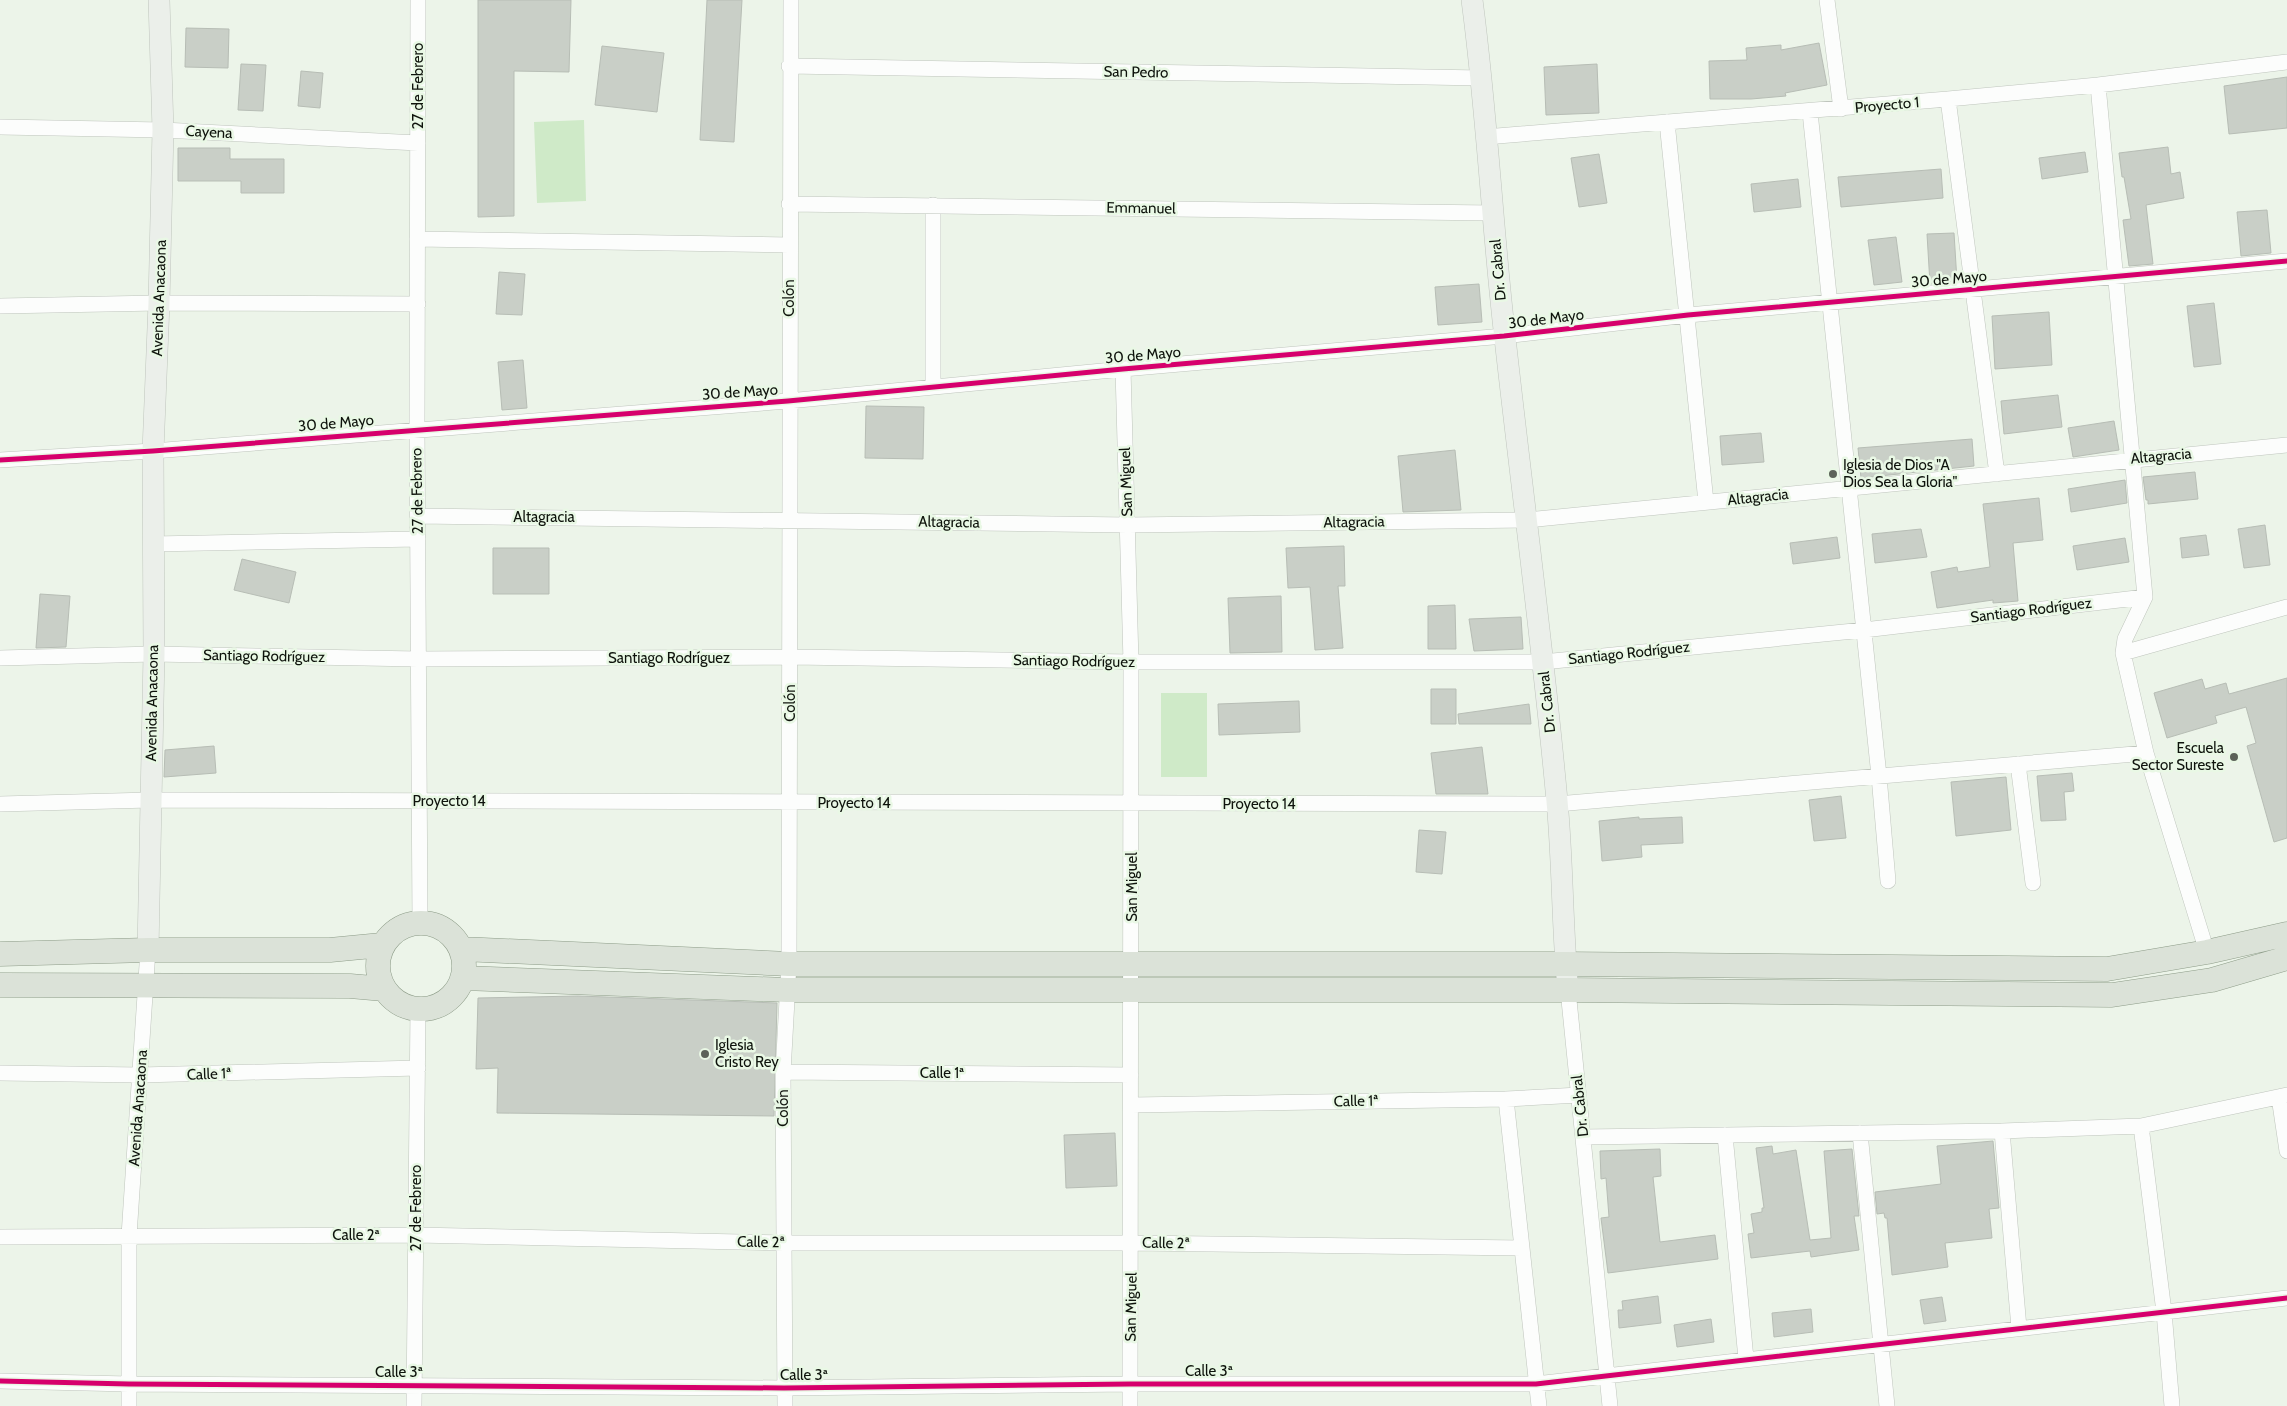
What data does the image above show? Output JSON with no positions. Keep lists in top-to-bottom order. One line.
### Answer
{"streets":{"street":["San Pedro","27 de Febrero","Proyecto 1","Cayena","Emmanuel","Dr. Cabral","30 de Mayo","Avenida Anacaona","Colón","Altagracia","San Miguel","Santiago Rodríguez","Proyecto 14","Calle 1ª","Calle 2ª","Calle 3ª"]},"crossings":[["San Pedro","Dr. Cabral"],["San Pedro","Colón"],["27 de Febrero","Cayena"],["27 de Febrero","30 de Mayo"],["27 de Febrero","Altagracia"],["27 de Febrero","Santiago Rodríguez"],["27 de Febrero","Proyecto 14"],["27 de Febrero","Calle 1ª"],["27 de Febrero","Calle 2ª"],["27 de Febrero","Calle 3ª"],["Proyecto 1","Dr. Cabral"],["Cayena","Avenida Anacaona"],["Emmanuel","Dr. Cabral"],["Emmanuel","Colón"],["Dr. Cabral","30 de Mayo"],["Dr. Cabral","Altagracia"],["Dr. Cabral","Santiago Rodríguez"],["Dr. Cabral","Proyecto 14"],["Dr. Cabral","Calle 1ª"],["Dr. Cabral","Calle 3ª"],["30 de Mayo","Avenida Anacaona"],["30 de Mayo","Colón"],["30 de Mayo","San Miguel"],["Avenida Anacaona","Santiago Rodríguez"],["Avenida Anacaona","Proyecto 14"],["Avenida Anacaona","Calle 1ª"],["Avenida Anacaona","Calle 2ª"],["Avenida Anacaona","Calle 3ª"],["Colón","Altagracia"],["Colón","Santiago Rodríguez"],["Colón","Proyecto 14"],["Colón","Calle 1ª"],["Colón","Calle 2ª"],["Colón","Calle 3ª"],["Altagracia","San Miguel"],["San Miguel","Santiago Rodríguez"],["San Miguel","Proyecto 14"],["San Miguel","Calle 1ª"],["San Miguel","Calle 2ª"],["San Miguel","Calle 3ª"]],"places":["Iglesia de Dios \"A Dios Sea la Gloria\"","Escuela Sector Sureste","Iglesia Cristo Rey"]}
